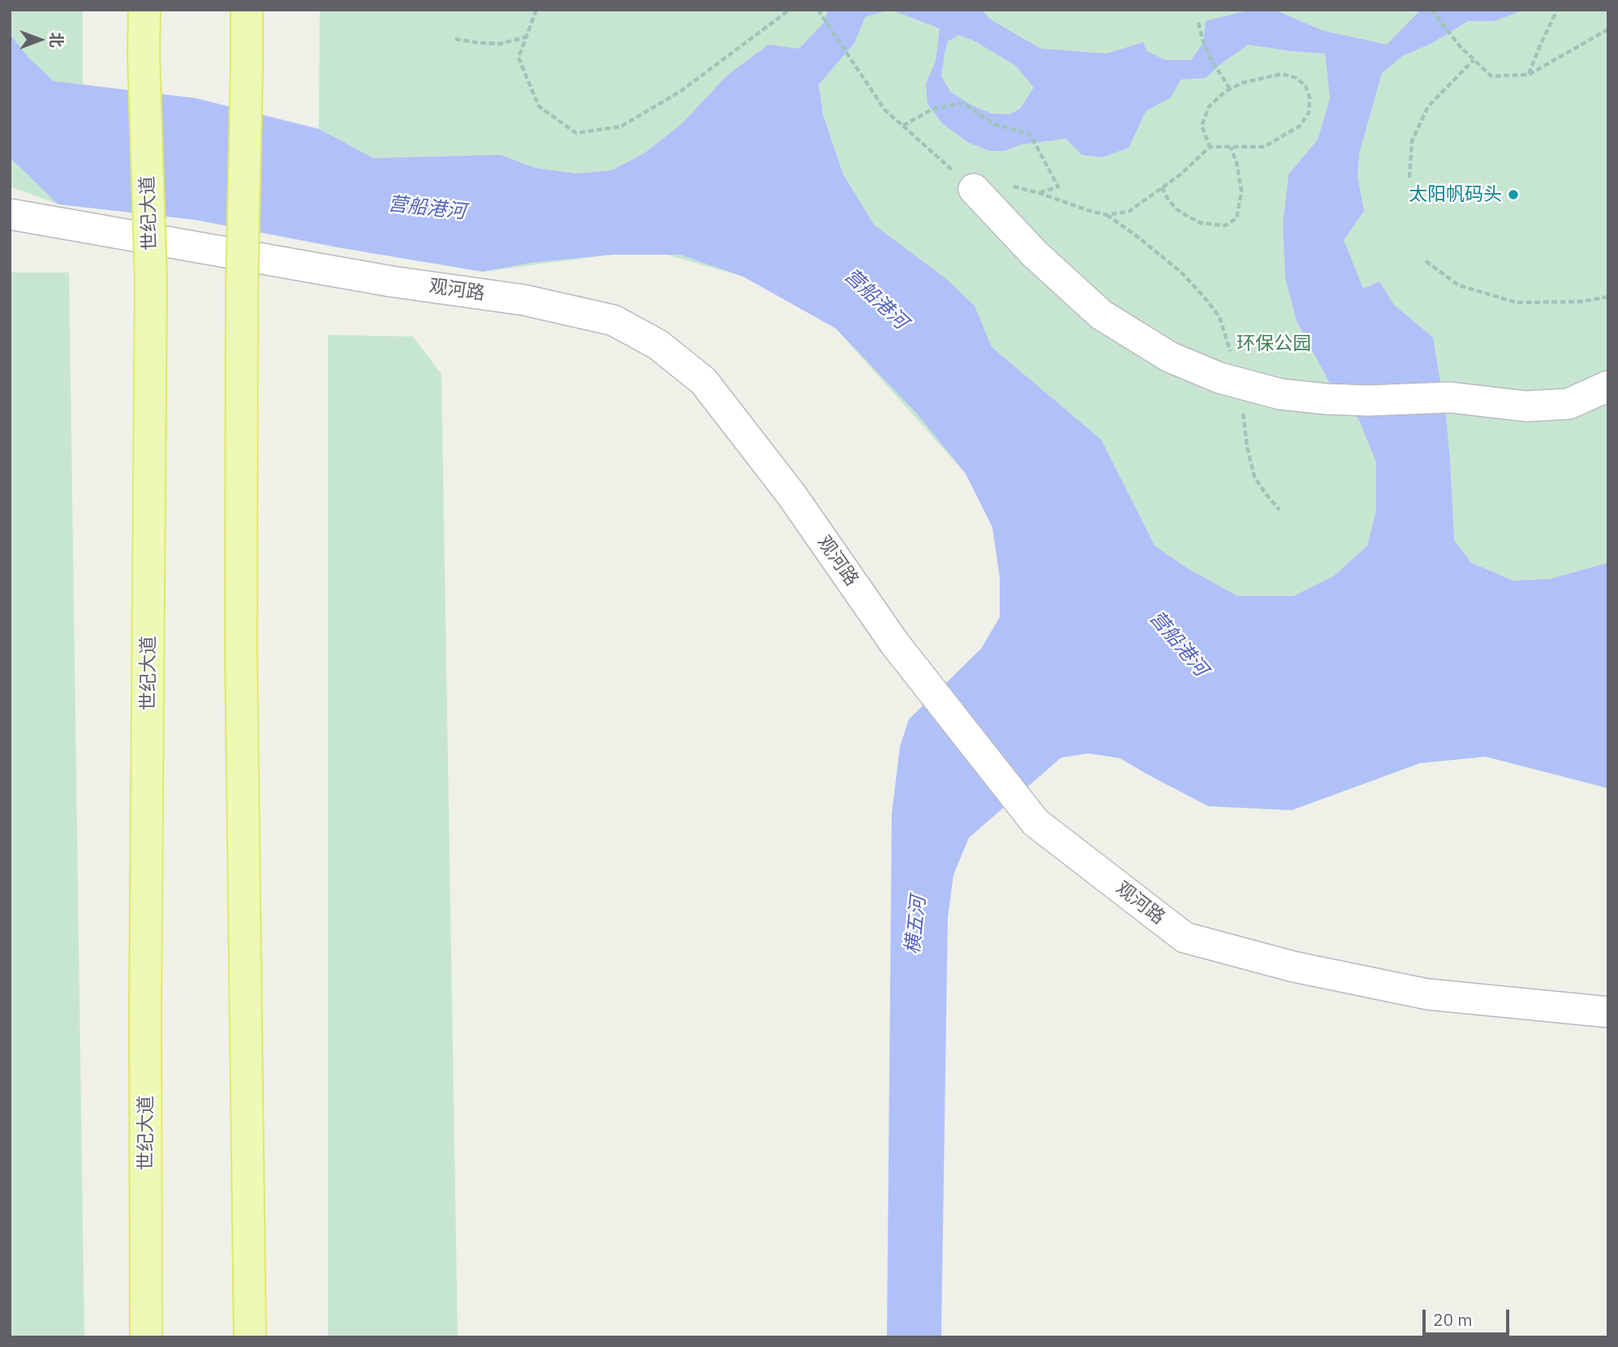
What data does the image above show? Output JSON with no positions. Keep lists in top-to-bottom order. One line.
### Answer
{"streets":{"main road":["世纪大道"],"street":["观河路"]},"water":["营船港河","横五河"],"parks":["环保公园"],"places":["太阳帆码头"],"scale_bar":"20 m","north":"right"}
